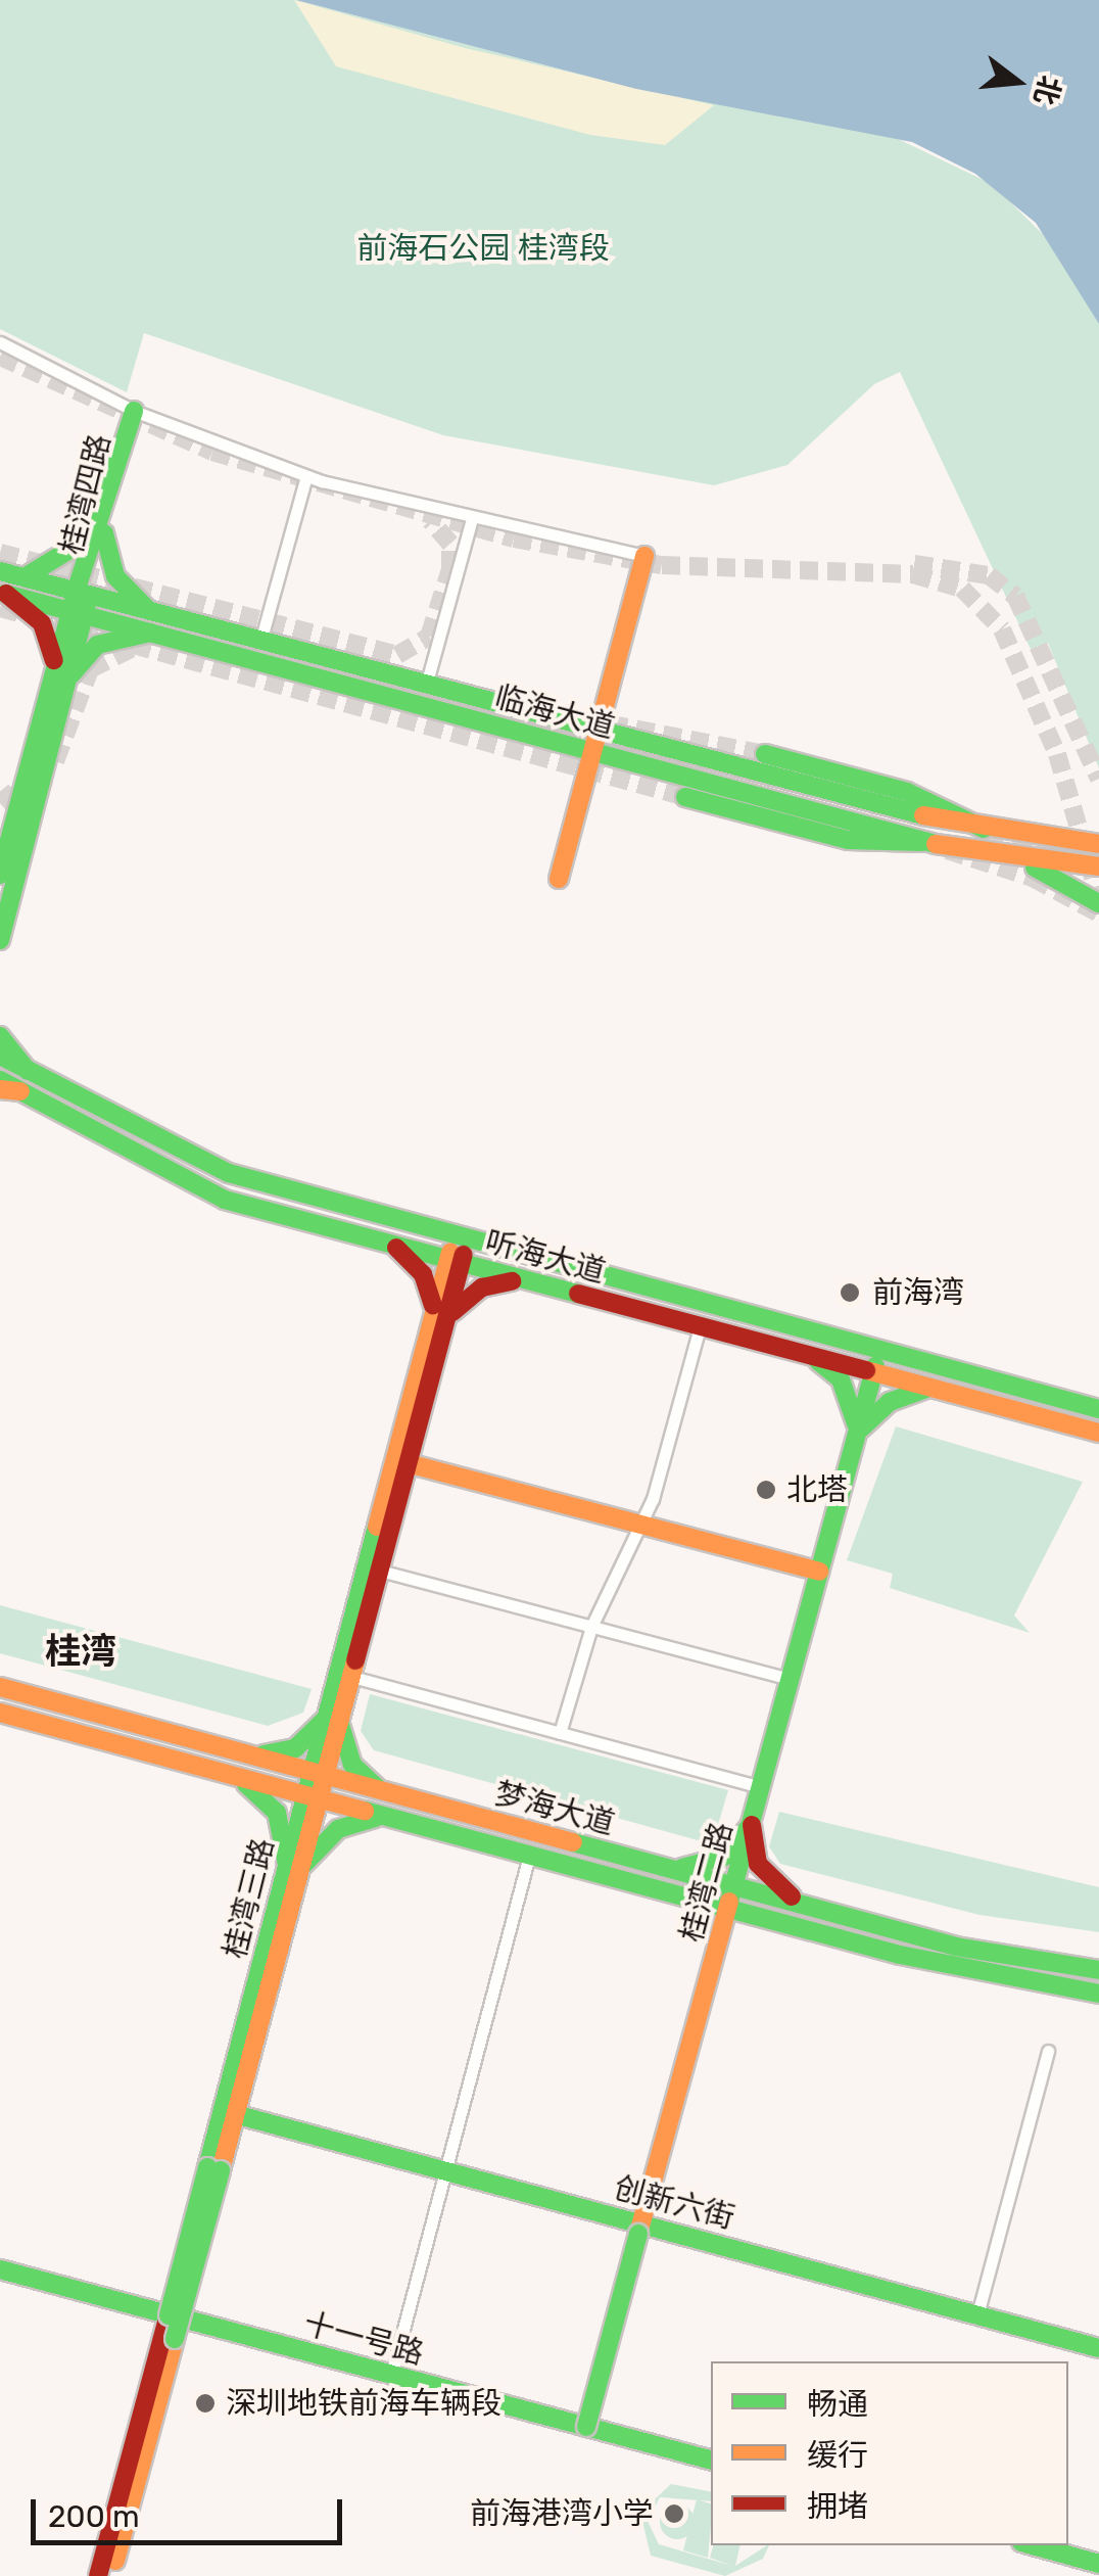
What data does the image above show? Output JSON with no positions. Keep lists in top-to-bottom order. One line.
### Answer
{"streets":{"main road":["桂湾四路","临海大道","听海大道","梦海大道","桂湾二路","桂湾三路","创新六街","十一号路"]},"crossings":[["桂湾四路","临海大道"],["听海大道","桂湾二路"],["听海大道","桂湾三路"],["梦海大道","桂湾二路"],["梦海大道","桂湾三路"],["桂湾二路","创新六街"],["桂湾二路","十一号路"],["桂湾三路","创新六街"],["桂湾三路","十一号路"]],"districts":["桂湾"],"parks":["前海石公园 桂湾段"],"places":["前海湾","北塔","深圳地铁前海车辆段","前海港湾小学"],"legend":["畅通","缓行","拥堵"],"scale_bar":"200 m","north":"right"}
